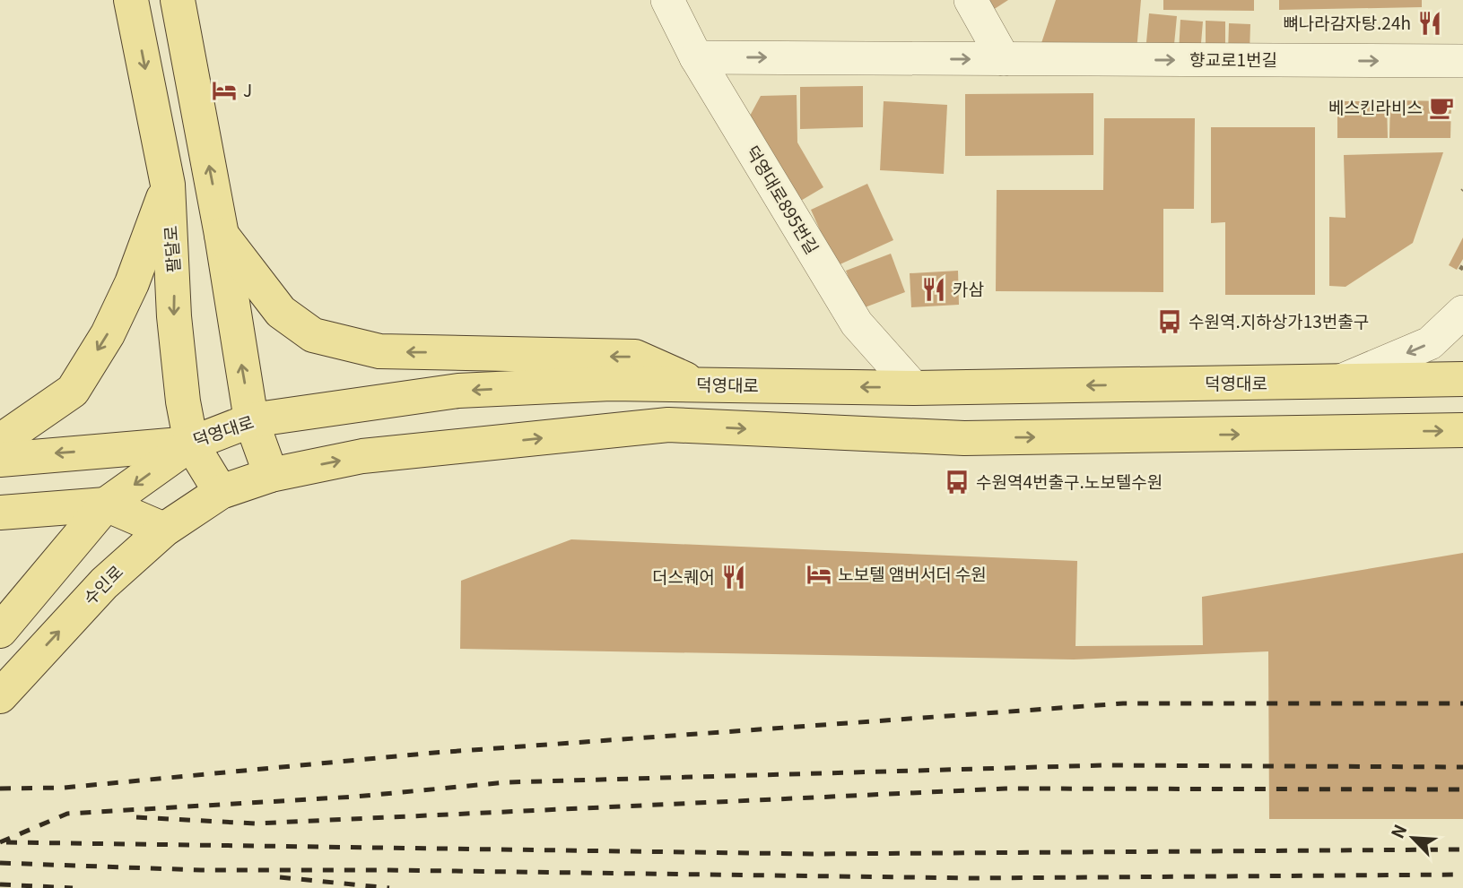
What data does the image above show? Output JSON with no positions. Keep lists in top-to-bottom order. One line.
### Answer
{"streets":{"main road":["팔달로","덕영대로","수인로"],"street":["향교로1번길","덕영대로895번길"]},"crossings":[["향교로1번길","덕영대로895번길"],["덕영대로895번길","덕영대로"],["팔달로","덕영대로"],["팔달로","수인로"]],"one_way":["향교로1번길"],"places":{"restaurant":["뼈나라감자탕.24h","카삼","더스퀘어"],"hotel":["J","노보텔 앰버서더 수원"],"cafe":["베스킨라비스"],"bus stop":["수원역.지하상가13번출구","수원역4번출구.노보텔수원"]},"north":"top left"}
